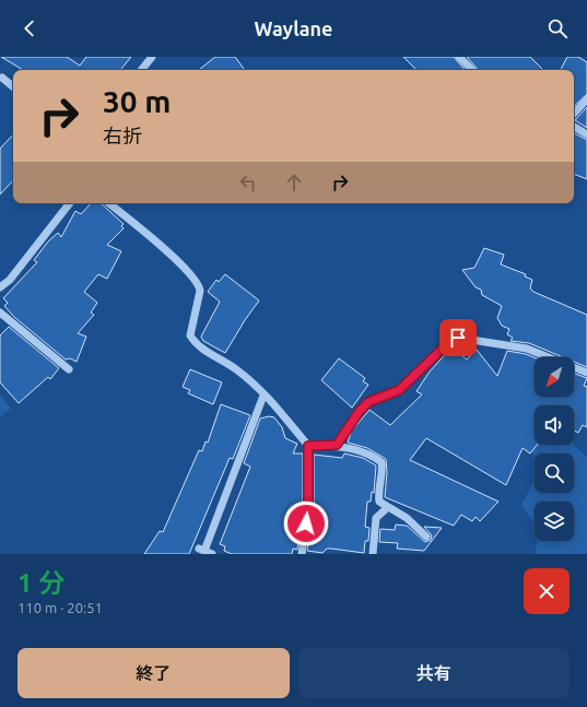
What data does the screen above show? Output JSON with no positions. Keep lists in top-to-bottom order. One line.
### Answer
{"north":"bottom left","page":{"header":"Waylane","turn":["30 m","右折"],"heading":["1 分","110 m · 20:51"],"buttons":["終了","共有"]}}
